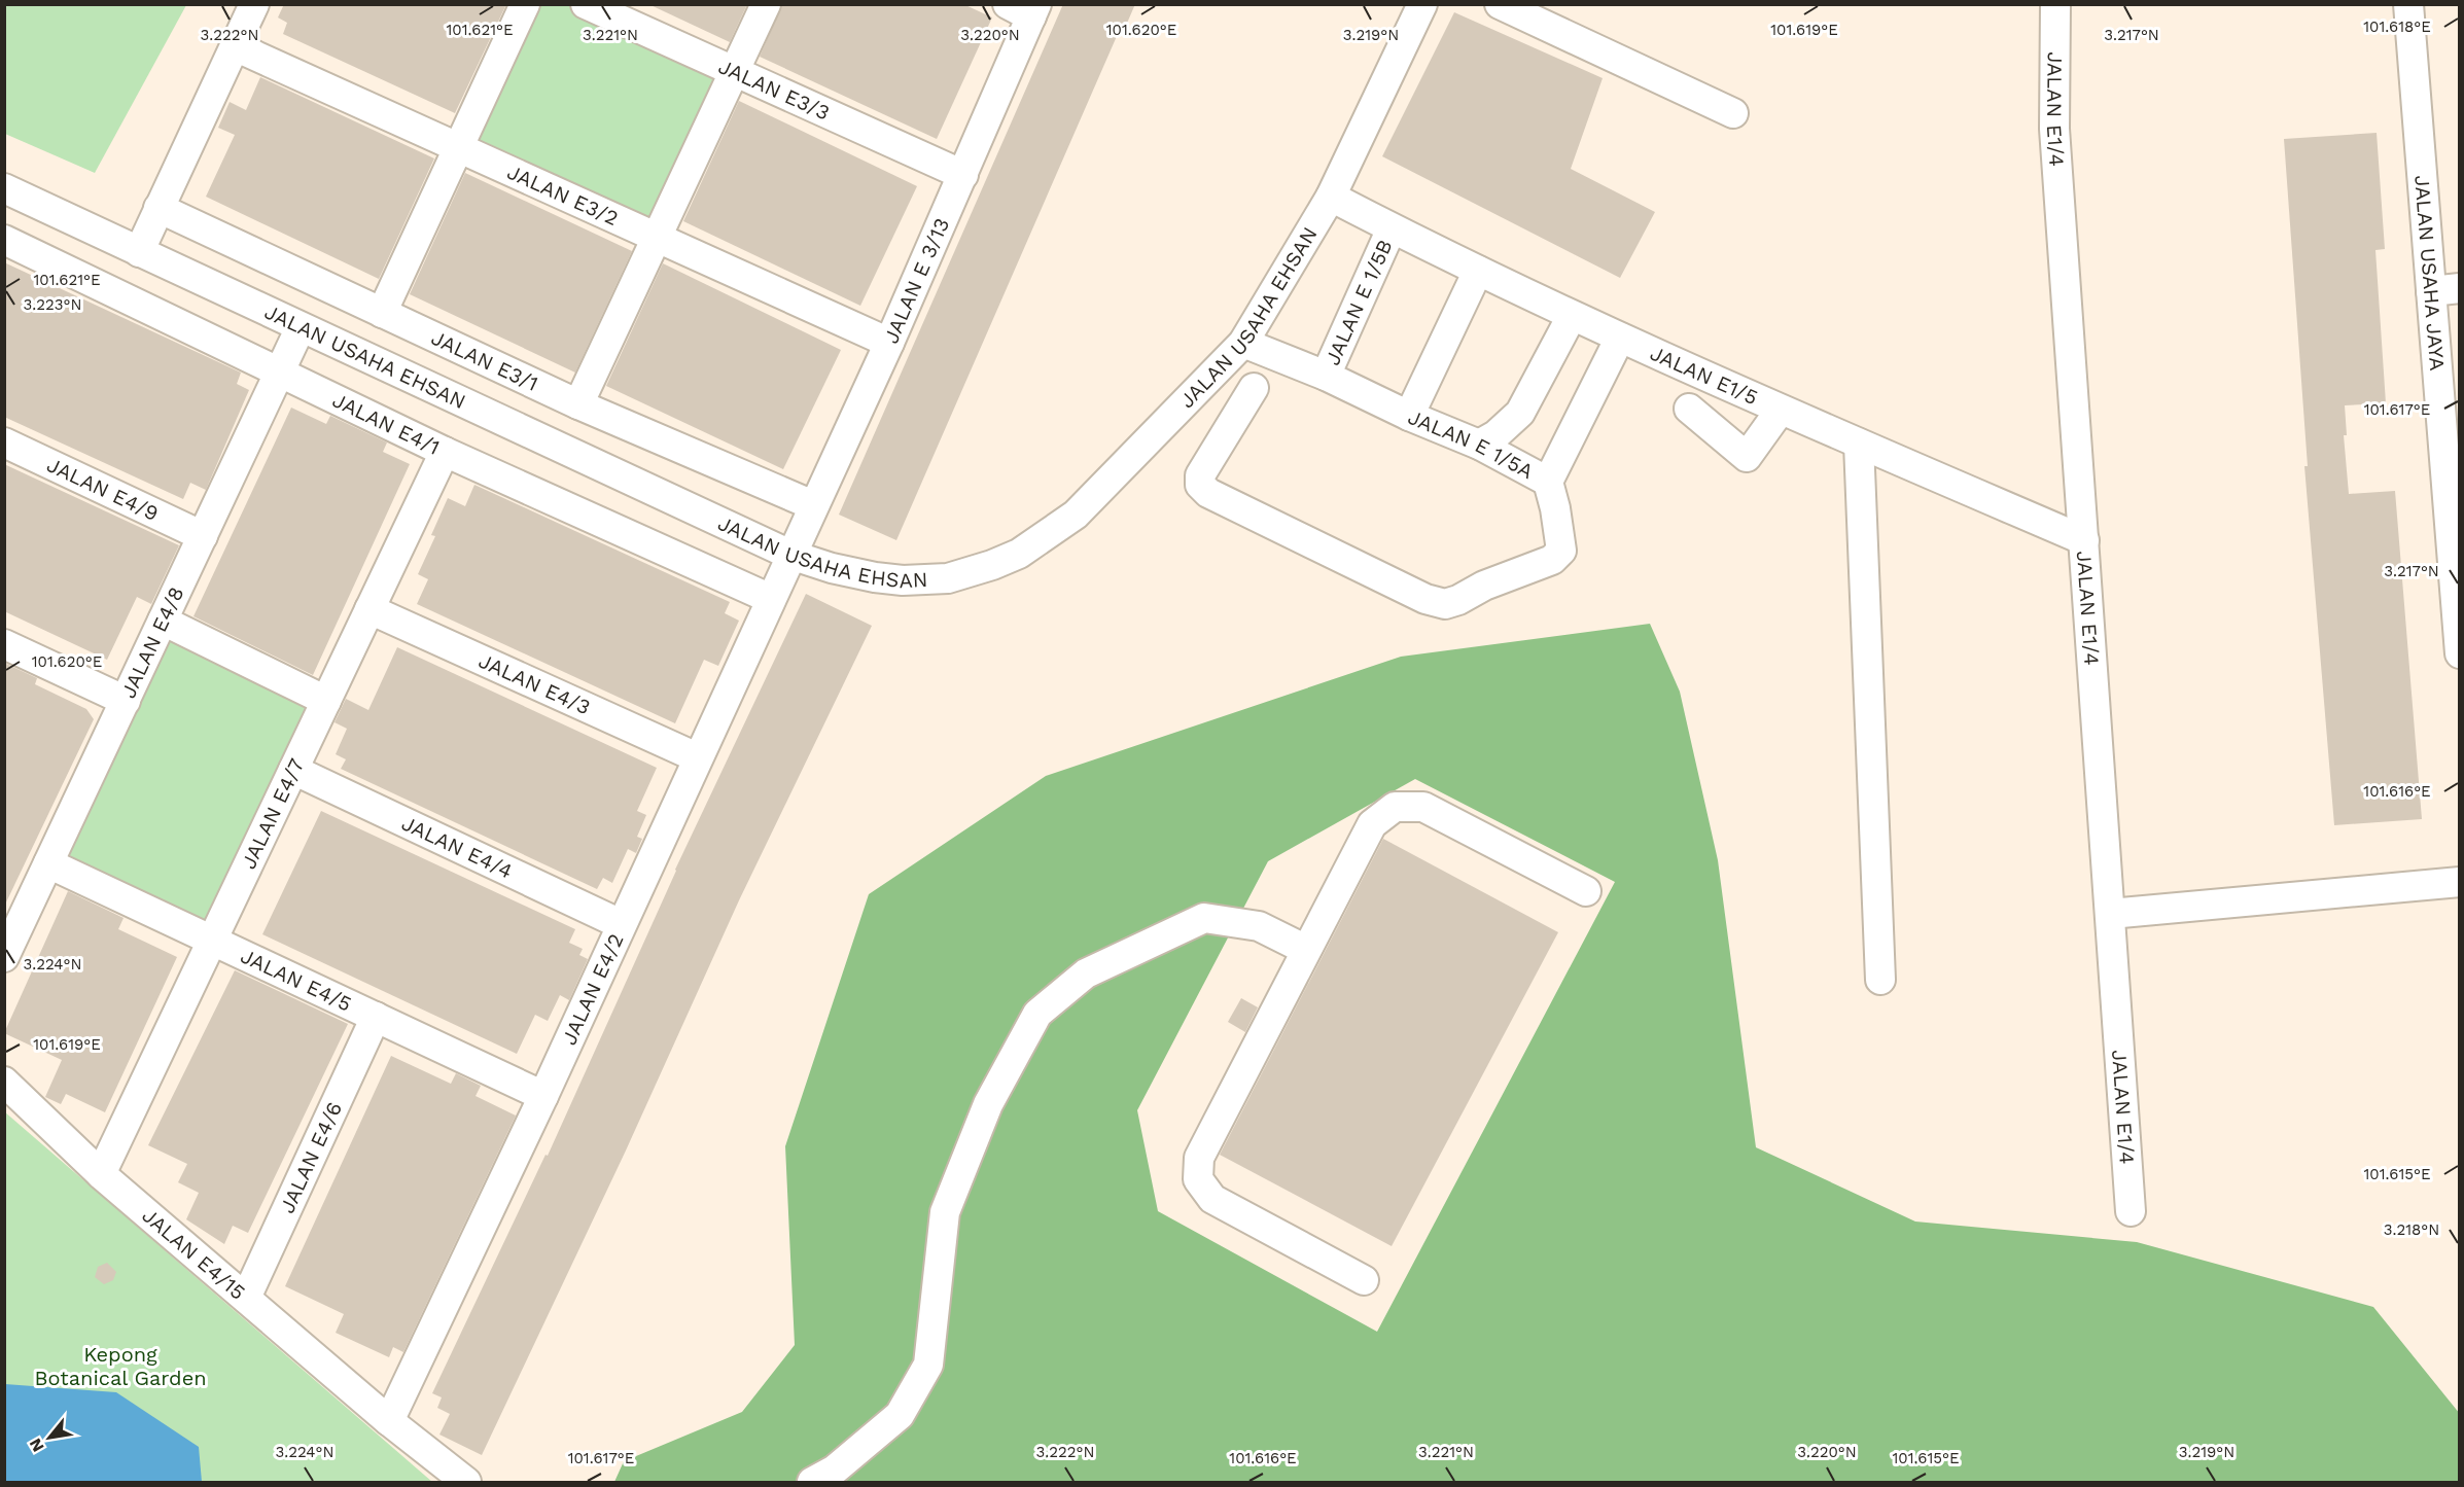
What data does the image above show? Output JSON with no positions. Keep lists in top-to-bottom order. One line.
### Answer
{"streets":{"street":["JALAN E3/3","JALAN E1/4","JALAN E3/2","JALAN USAHA JAYA","JALAN E 3/13","JALAN E 1/5B","JALAN USAHA EHSAN","JALAN E3/1","JALAN E1/5","JALAN E4/1","JALAN E 1/5A","JALAN E4/9","JALAN E4/8","JALAN E4/3","JALAN E4/7","JALAN E4/4","JALAN E4/5","JALAN E4/2","JALAN E4/6","JALAN E4/15"]},"crossings":[["JALAN E3/3","JALAN E 3/13"],["JALAN E1/4","JALAN E1/5"],["JALAN E3/2","JALAN E 3/13"],["JALAN E 3/13","JALAN USAHA EHSAN"],["JALAN E 3/13","JALAN E3/1"],["JALAN E 3/13","JALAN E4/2"],["JALAN E 1/5B","JALAN E1/5"],["JALAN E 1/5B","JALAN E 1/5A"],["JALAN USAHA EHSAN","JALAN E1/5"],["JALAN USAHA EHSAN","JALAN E 1/5A"],["JALAN USAHA EHSAN","JALAN E4/8"],["JALAN USAHA EHSAN","JALAN E4/2"],["JALAN E1/5","JALAN E 1/5A"],["JALAN E4/1","JALAN E4/8"],["JALAN E4/1","JALAN E4/7"],["JALAN E4/1","JALAN E4/2"],["JALAN E4/9","JALAN E4/8"],["JALAN E4/8","JALAN E4/5"],["JALAN E4/3","JALAN E4/7"],["JALAN E4/3","JALAN E4/2"],["JALAN E4/7","JALAN E4/4"],["JALAN E4/7","JALAN E4/5"],["JALAN E4/7","JALAN E4/15"],["JALAN E4/4","JALAN E4/2"],["JALAN E4/5","JALAN E4/2"],["JALAN E4/5","JALAN E4/6"],["JALAN E4/2","JALAN E4/15"],["JALAN E4/6","JALAN E4/15"]],"parks":["Kepong Botanical Garden"],"north":"bottom left","coordinates":["101.618°E","101.621°E","101.620°E","101.619°E","3.222°N","3.221°N","3.220°N","3.217°N","3.219°N","3.223°N","101.617°E","101.616°E","3.224°N","101.615°E","3.218°N"]}
